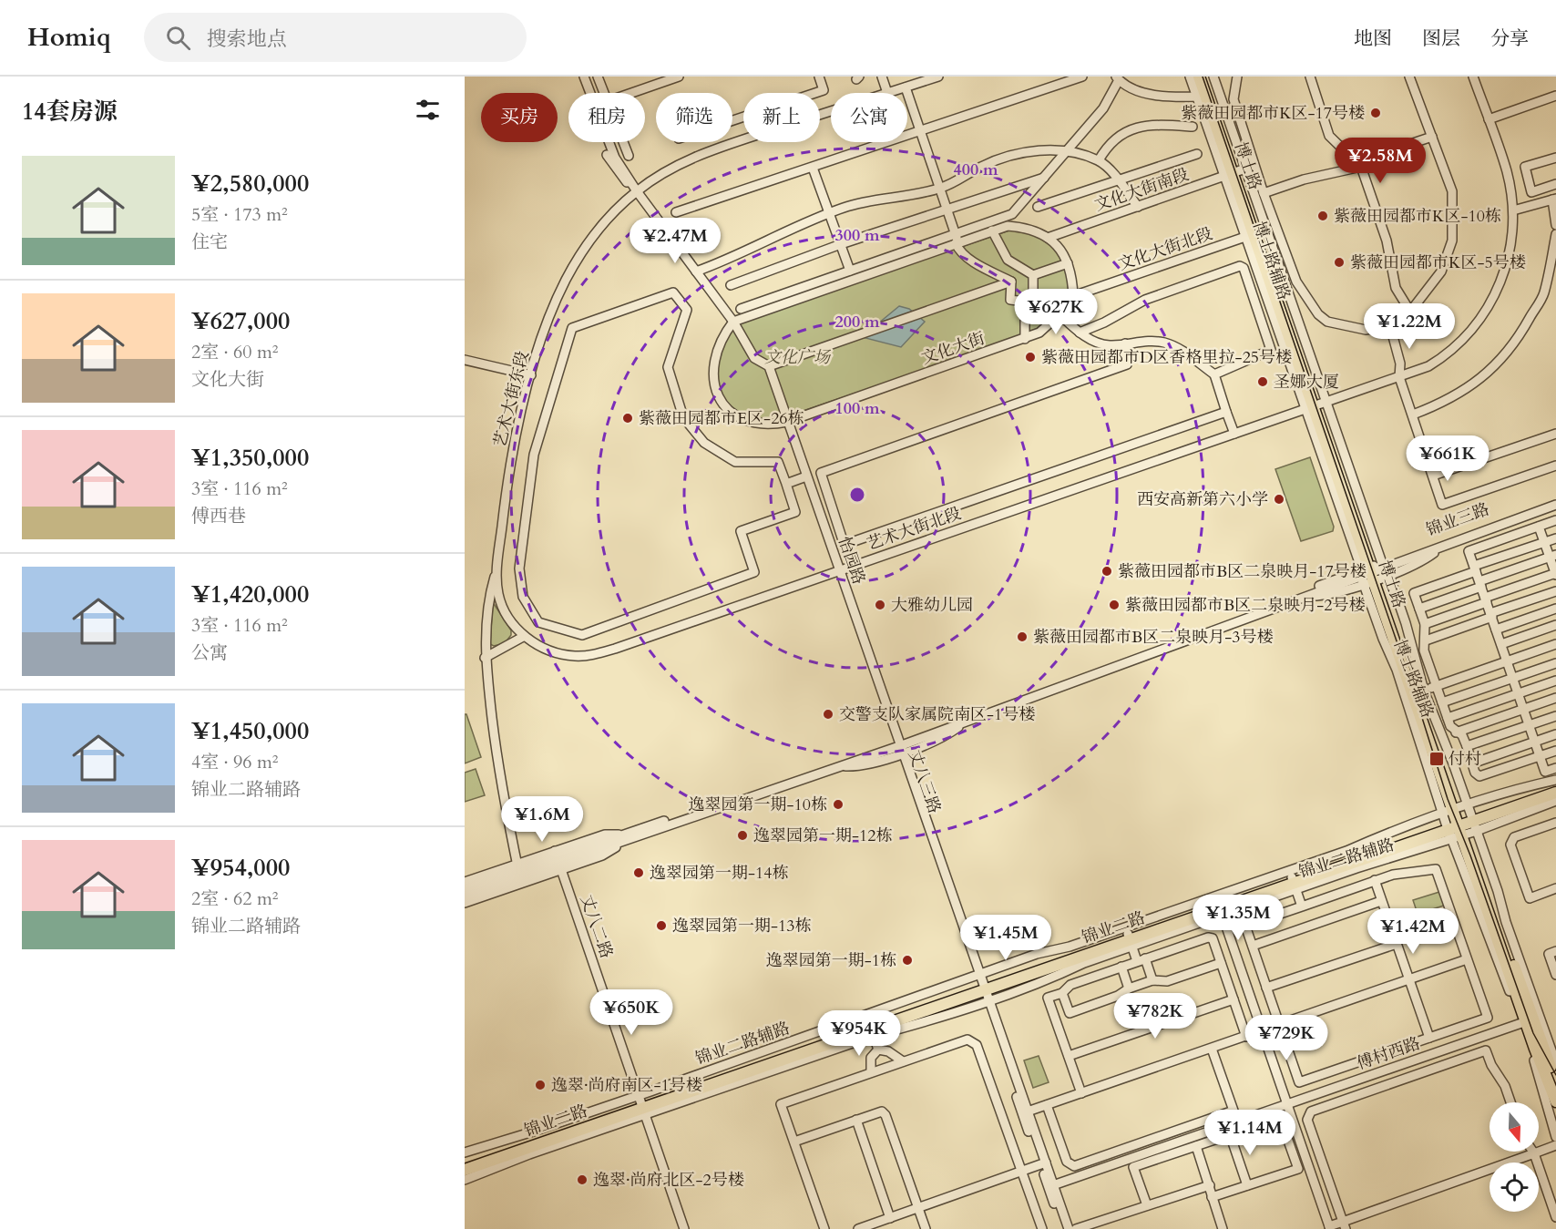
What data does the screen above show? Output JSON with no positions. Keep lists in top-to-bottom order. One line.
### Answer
{"streets":{"main road":["博士路","锦业二路"],"street":["文化大街南段","文化大街北段","博士路辅路","文化大街","艺术大街东段","锦业三路","艺术大街北段","怡园路","丈八三路","锦业二路辅路","丈八二路","傅村西路"]},"crossings":[["博士路","文化大街南段"],["博士路","文化大街北段"],["博士路","博士路辅路"],["博士路","锦业三路"],["博士路","艺术大街北段"],["博士路","锦业二路辅路"],["博士路","锦业二路"],["文化大街北段","文化大街"],["博士路辅路","锦业三路"],["博士路辅路","锦业二路辅路"],["博士路辅路","锦业二路"],["博士路辅路","傅村西路"],["文化大街","怡园路"],["艺术大街东段","艺术大街北段"],["艺术大街北段","怡园路"],["怡园路","丈八三路"],["丈八三路","锦业二路辅路"],["丈八三路","锦业二路"],["丈八三路","傅村西路"],["锦业二路辅路","丈八二路"],["锦业二路辅路","锦业二路"],["丈八二路","锦业二路"]],"parks":["文化广场"],"places":{"other":["紫薇田园都市K区-17号楼","紫薇田园都市K区-10栋","紫薇田园都市K区-5号楼","紫薇田园都市D区香格里拉-25号楼","圣娜大厦","紫薇田园都市E区-26栋","西安高新第六小学","紫薇田园都市B区二泉映月-17号楼","大雅幼儿园","紫薇田园都市B区二泉映月-2号楼","紫薇田园都市B区二泉映月-3号楼","交警支队家属院南区-1号楼","逸翠园第一期-10栋","逸翠园第一期-12栋","逸翠园第一期-14栋","逸翠园第一期-13栋","逸翠园第一期-1栋","逸翠·尚府南区-1号楼","逸翠·尚府北区-2号楼"],"transit":["付村"]},"north":"bottom","page":{"header":"Homiq","search":"搜索地点","nav":["地图","图层","分享"],"heading":"14套房源","chip":["买房","租房","筛选","新上","公寓"],"price":["¥2.58M","¥2.47M","¥627K","¥1.22M","¥661K","¥1.6M","¥1.35M","¥1.42M","¥1.45M","¥650K","¥782K","¥954K","¥729K","¥1.14M"],"list":[{"name":"¥2,580,000","note":"5室 · 173 m² · 住宅"},{"name":"¥627,000","note":"2室 · 60 m² · 文化大街"},{"name":"¥1,350,000","note":"3室 · 116 m² · 傅西巷"},{"name":"¥1,420,000","note":"3室 · 116 m² · 公寓"},{"name":"¥1,450,000","note":"4室 · 96 m² · 锦业二路辅路"},{"name":"¥954,000","note":"2室 · 62 m² · 锦业二路辅路"}]},"rings":["400 m","300 m","200 m","100 m"]}
